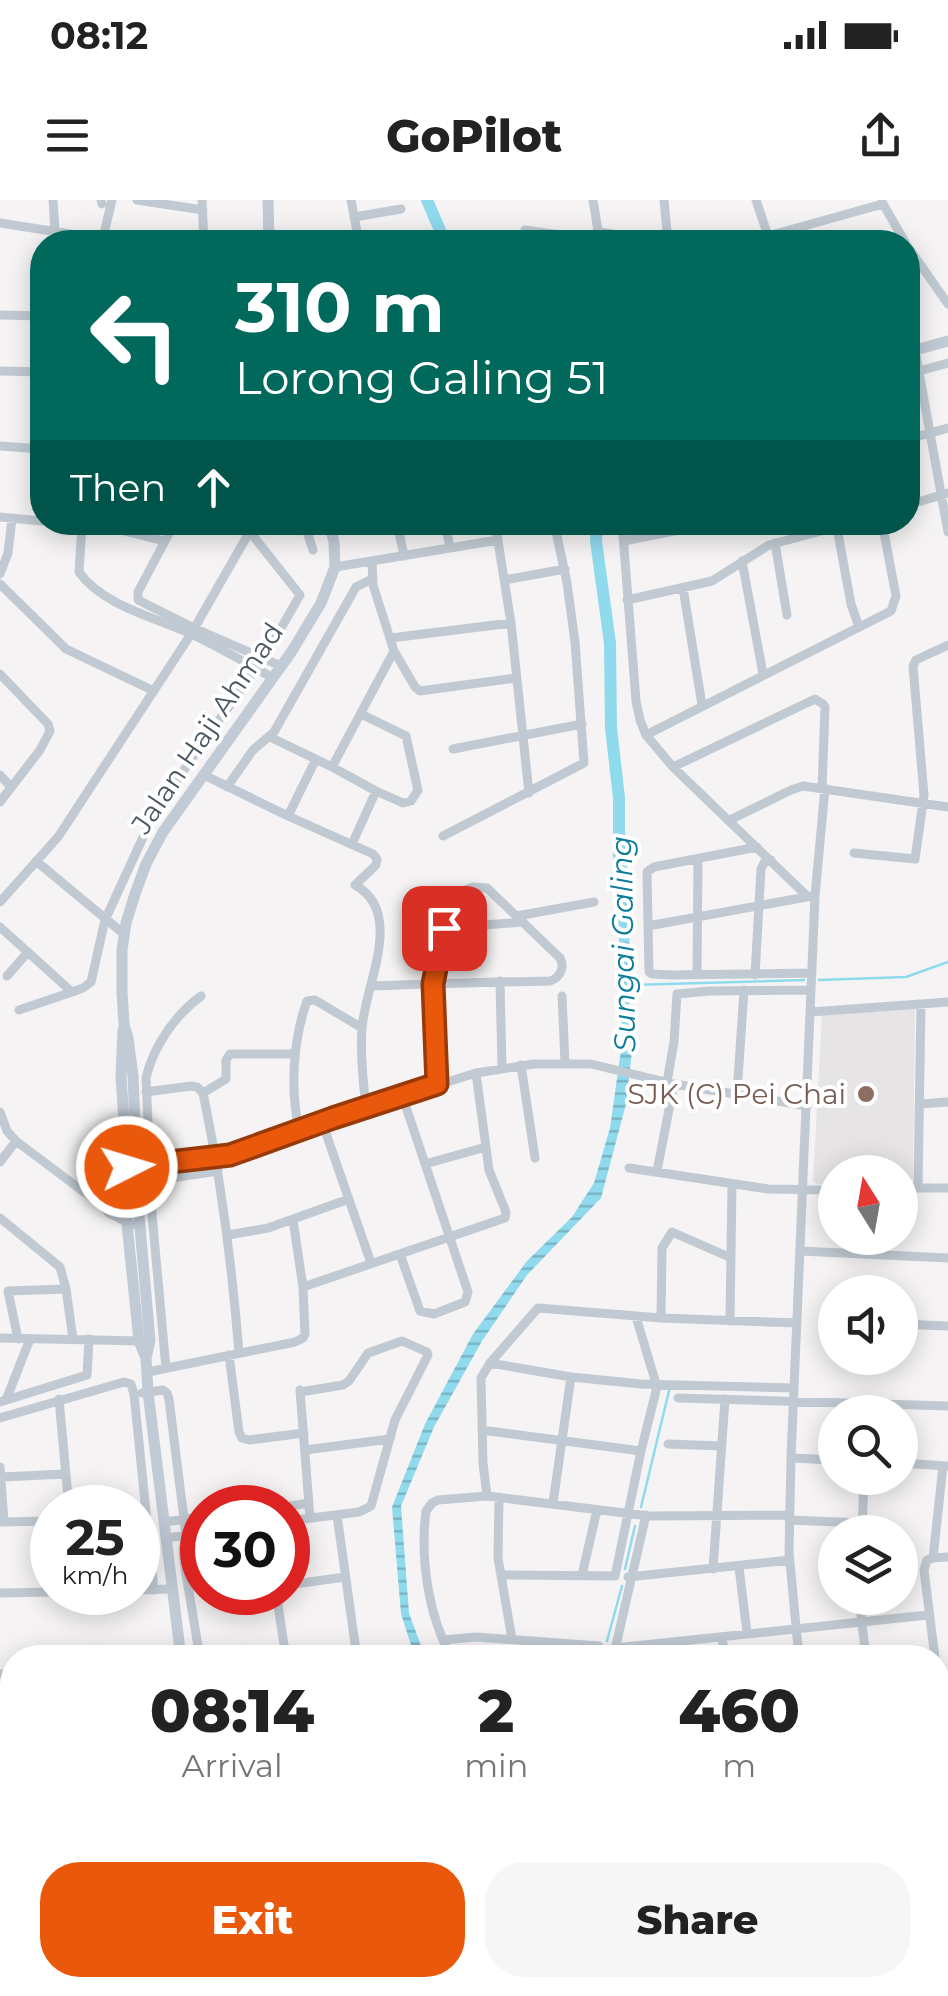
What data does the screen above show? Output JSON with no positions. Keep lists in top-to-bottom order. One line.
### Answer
{"streets":{"street":["Jalan Haji Ahmad"]},"water":["Sungai Galing"],"places":["SJK (C) Pei Chai"],"north":"top","page":{"status":"08:12","header":"GoPilot","turn":["310 m","Lorong Galing 51"],"then":"Then","speed":"25 km/h","limit":"30","eta":["08:14","Arrival","2","min","460","m"],"buttons":["Exit","Share"]}}
